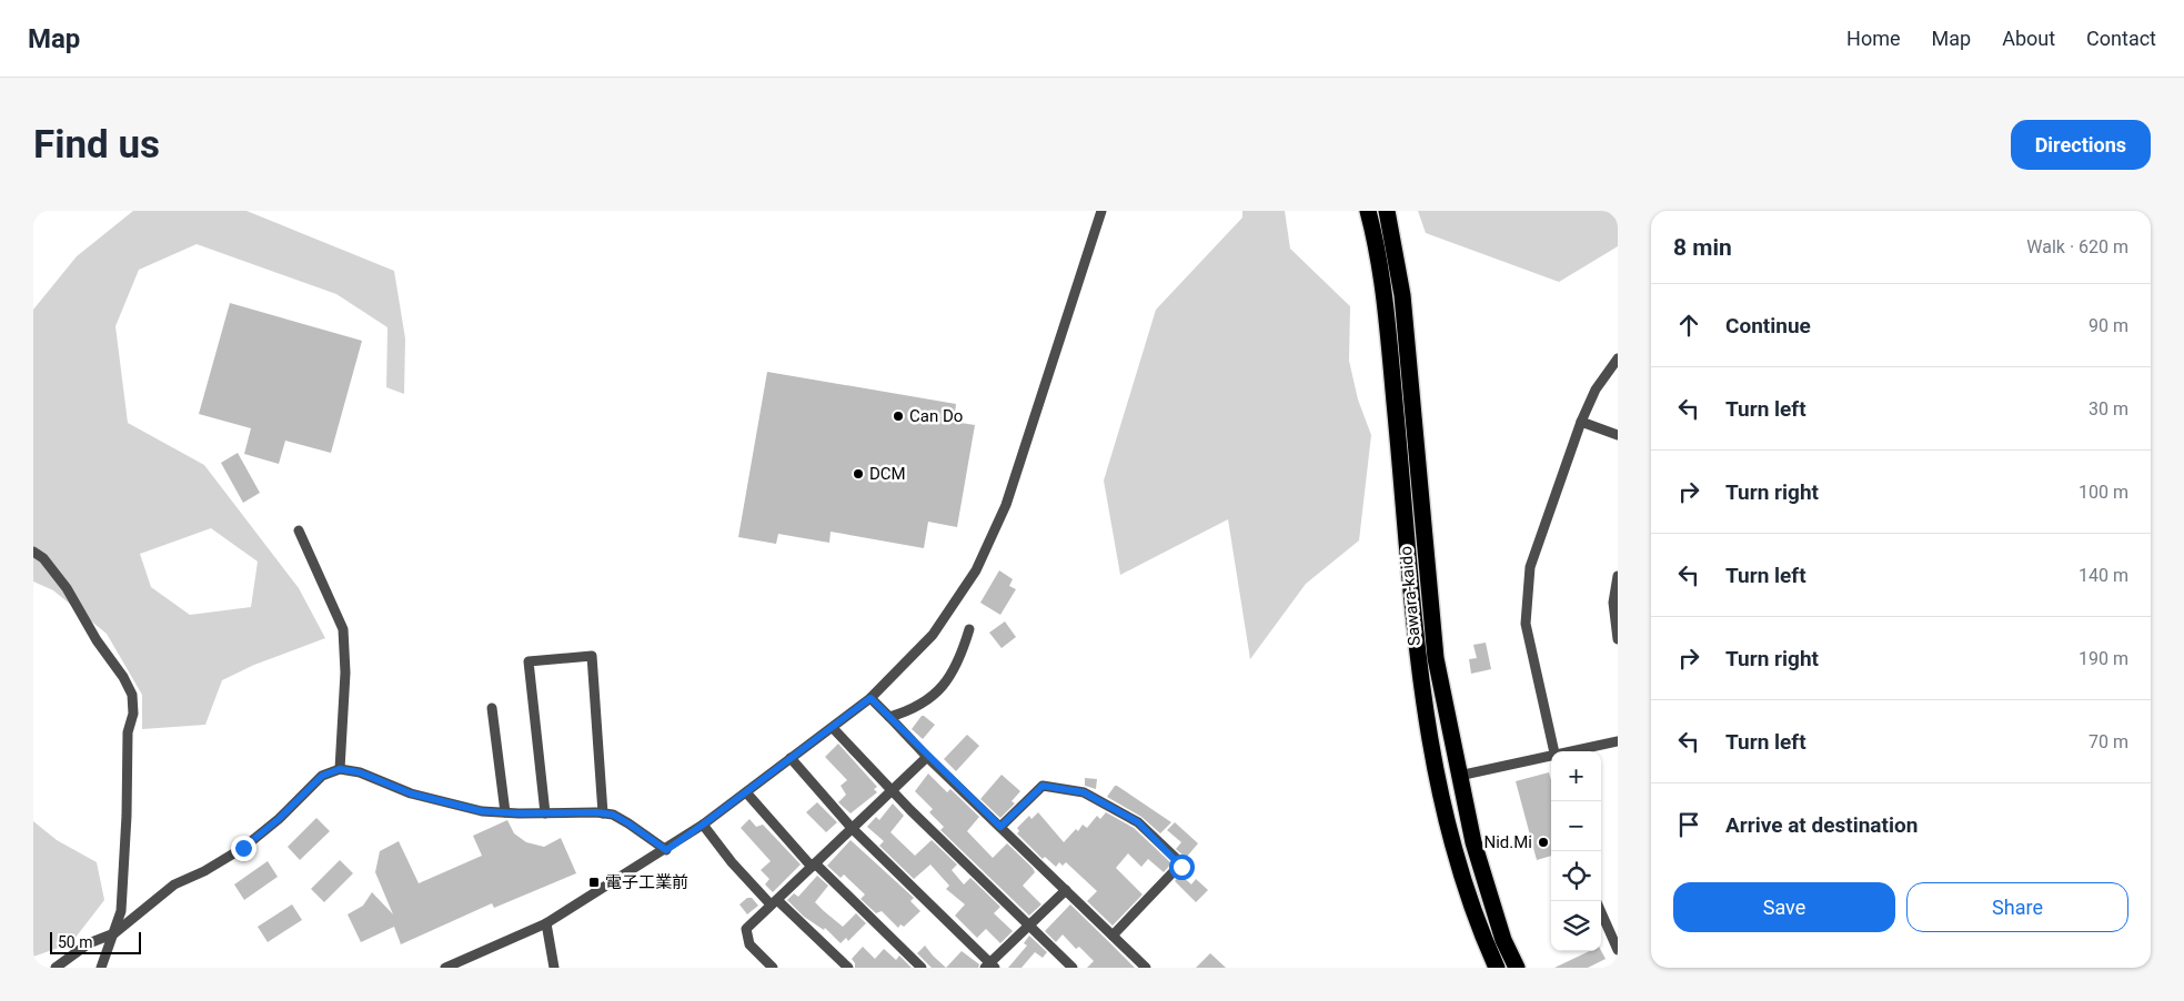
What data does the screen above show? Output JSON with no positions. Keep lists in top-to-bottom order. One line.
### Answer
{"streets":{"highway":["Sawara-kaido"]},"places":{"other":["Can Do","DCM","Nid.Mi"],"transit":["電子工業前"]},"scale_bar":"50 m","page":{"header":"Map","nav":["Home","Map","About","Contact"],"buttons":["Directions",["Save","Share"]],"title":"Find us","heading":["8 min","Walk · 620 m"],"list":[["Continue","90 m"],["Turn left","30 m"],["Turn right","100 m"],["Turn left","140 m"],["Turn right","190 m"],["Turn left","70 m"],"Arrive at destination"],"map_buttons":["+","−"],"scale":"50 m"}}
